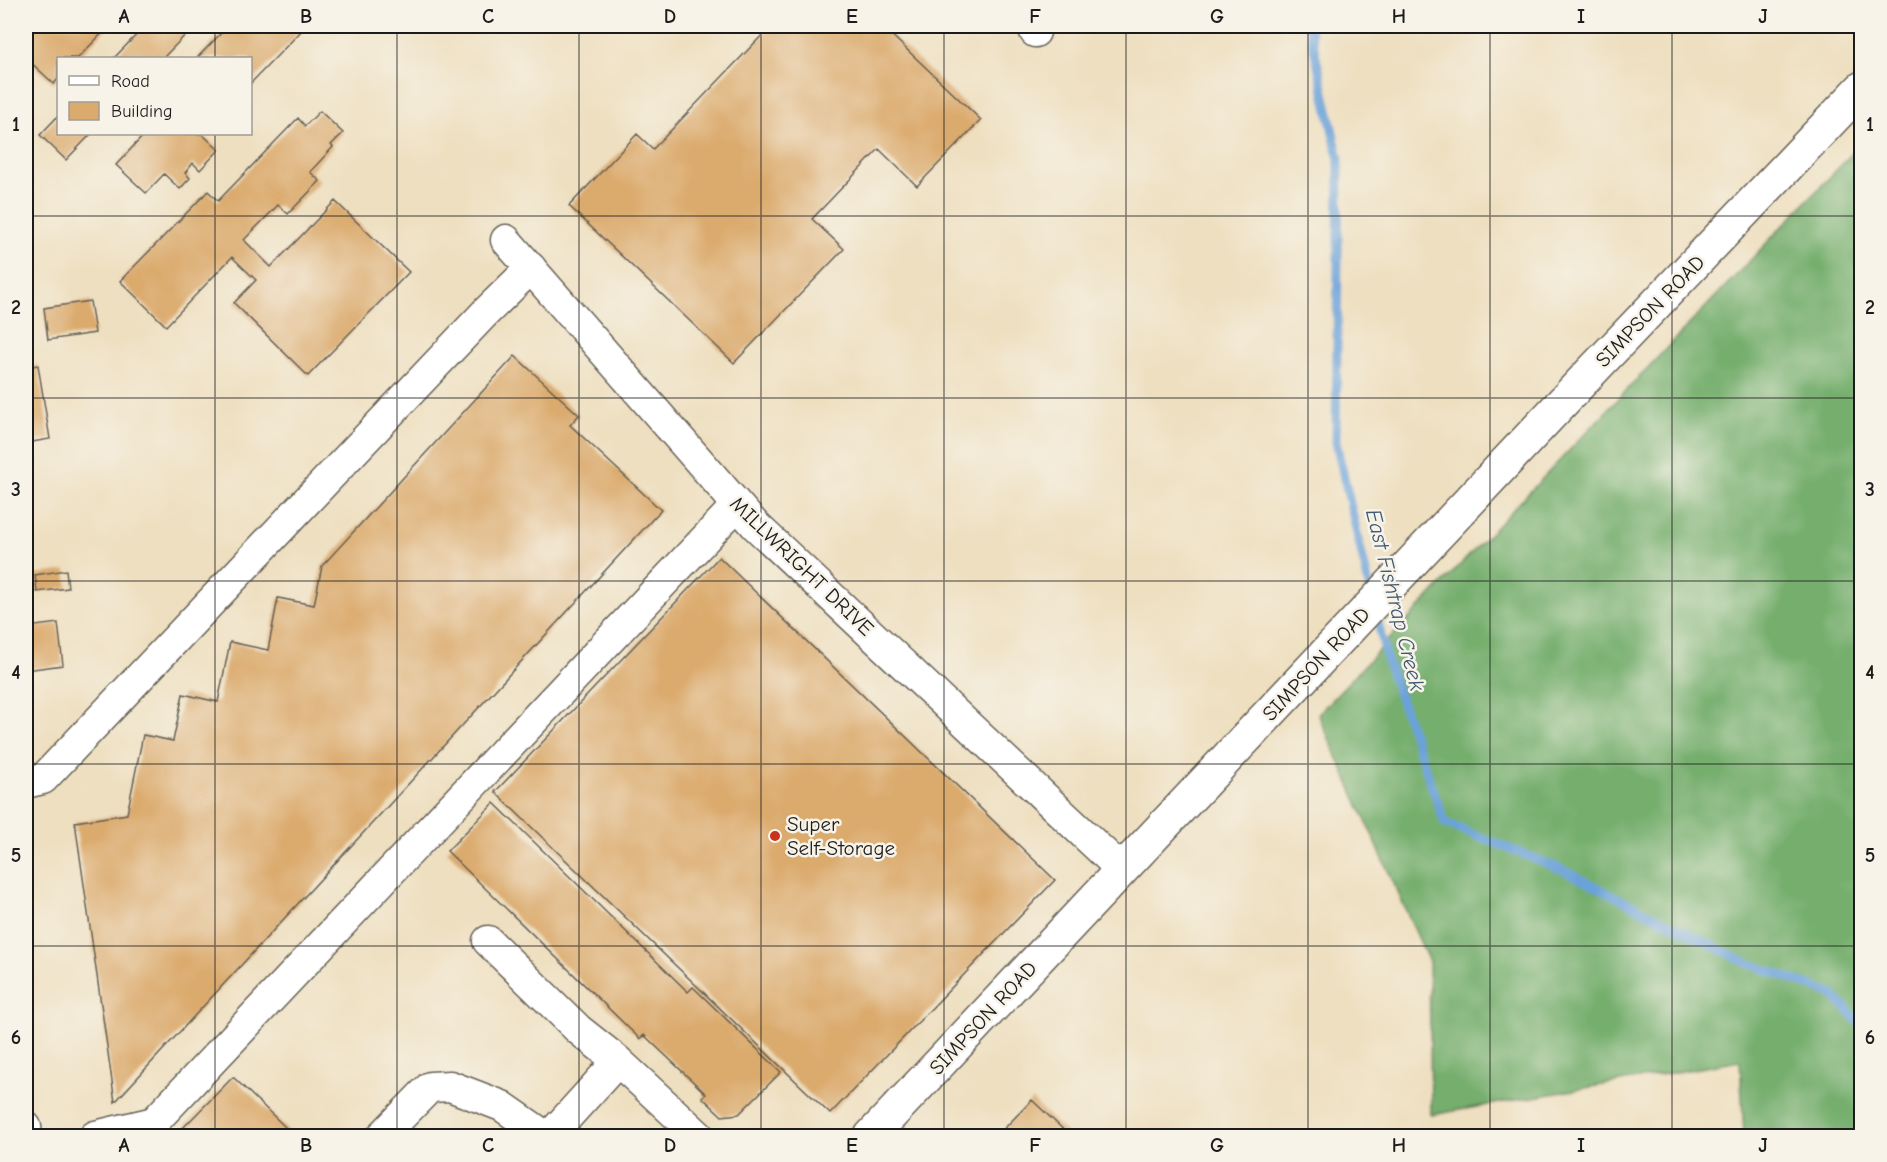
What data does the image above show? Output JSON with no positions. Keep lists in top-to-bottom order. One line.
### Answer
{"streets":{"main road":["SIMPSON ROAD"],"street":["MILLWRIGHT DRIVE"]},"crossings":[["SIMPSON ROAD","MILLWRIGHT DRIVE"]],"water":["East Fishtrap Creek"],"places":["Super Self-Storage"],"legend":["Road","Building"],"grid":{"columns":["A","B","C","D","E","F","G","H","I","J"],"rows":["1","2","3","4","5","6"]}}
